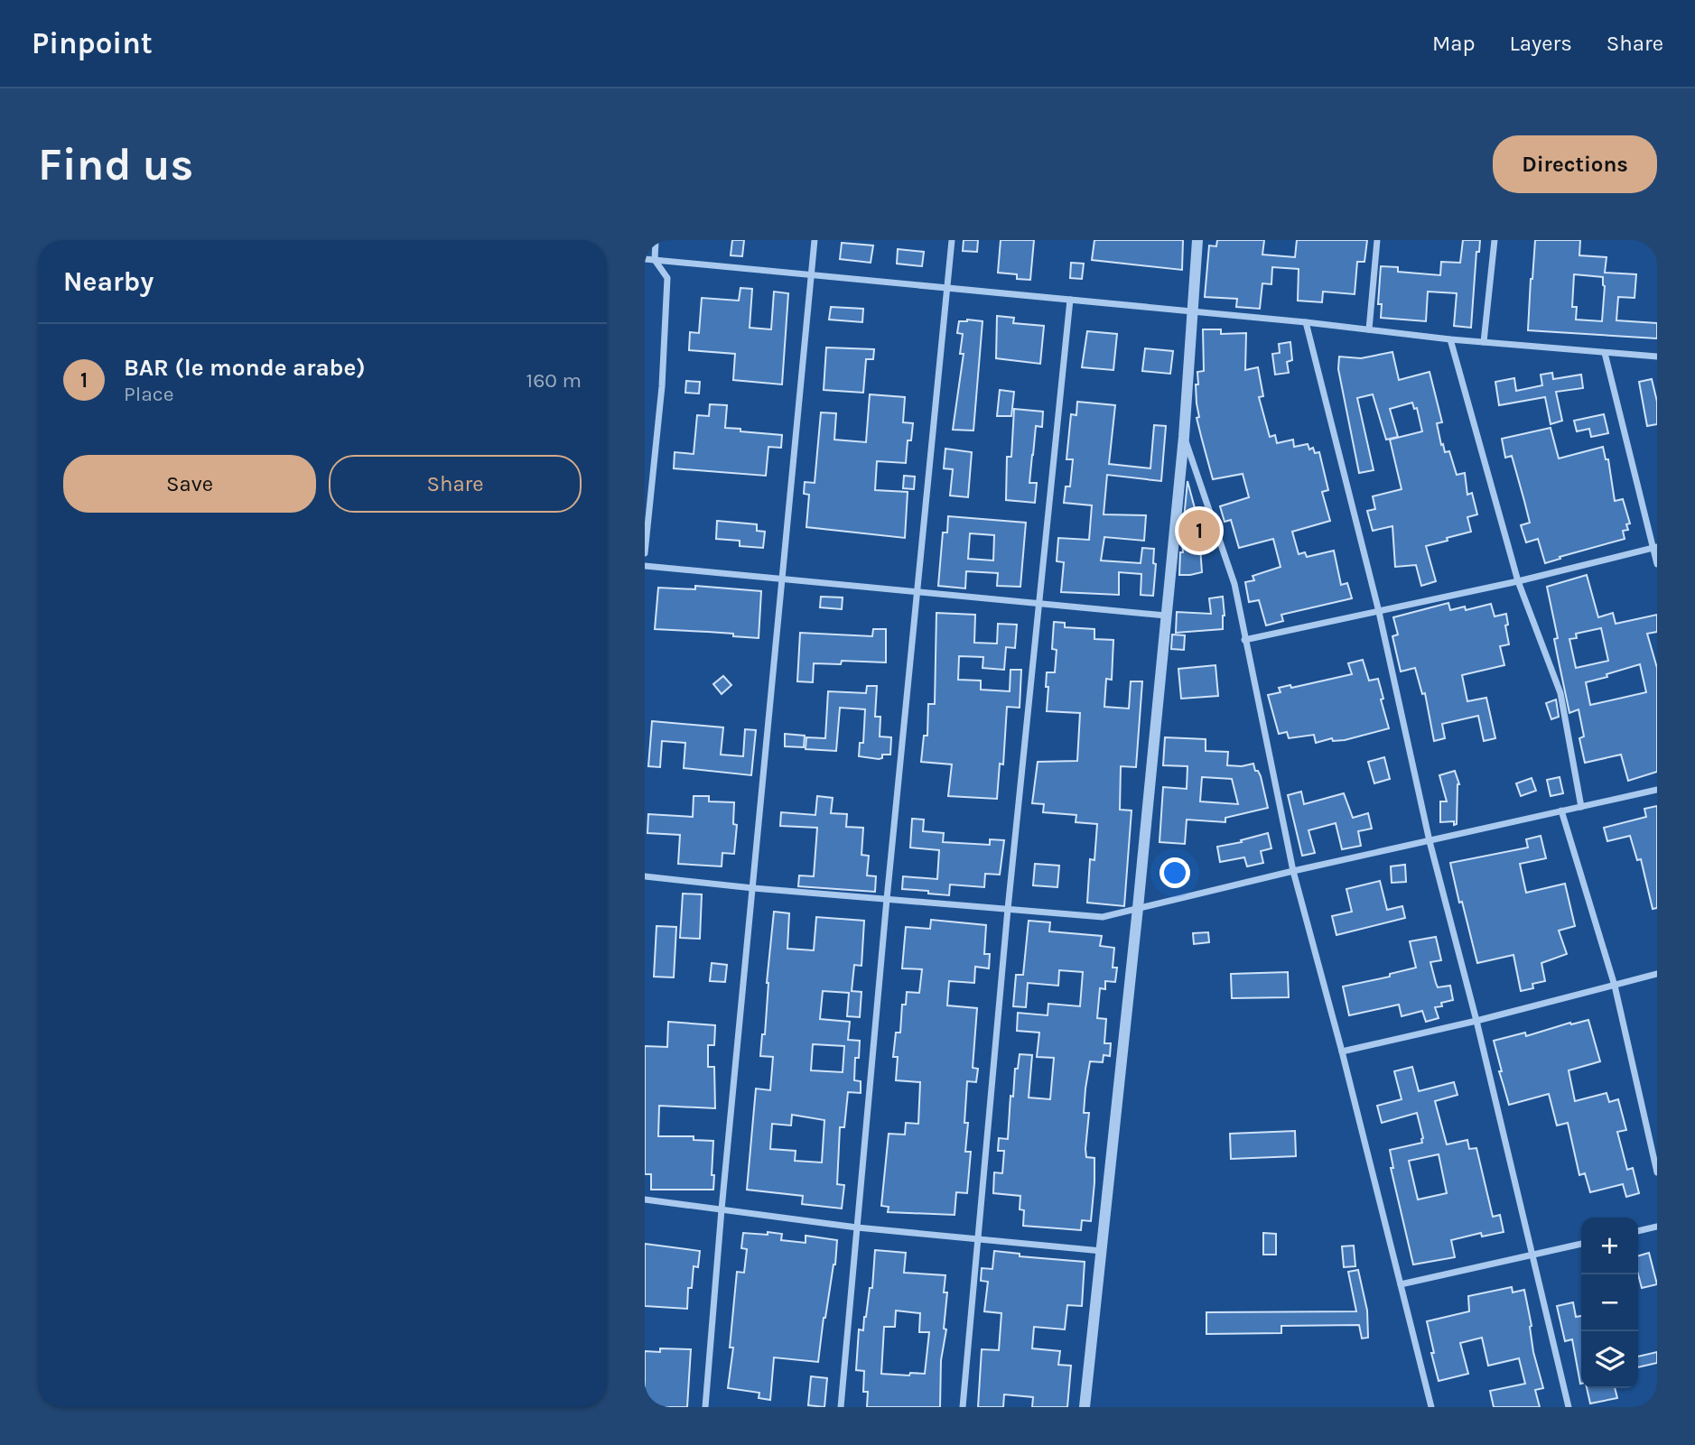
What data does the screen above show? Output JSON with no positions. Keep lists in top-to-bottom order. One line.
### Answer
{"page":{"header":"Pinpoint","nav":["Map","Layers","Share"],"buttons":["Directions",["Save","Share"]],"title":"Find us","heading":"Nearby","list":[{"mark":"1","name":"BAR (le monde arabe)","note":"Place","value":"160 m"}],"pins":"1","map_buttons":["+","−"]}}
